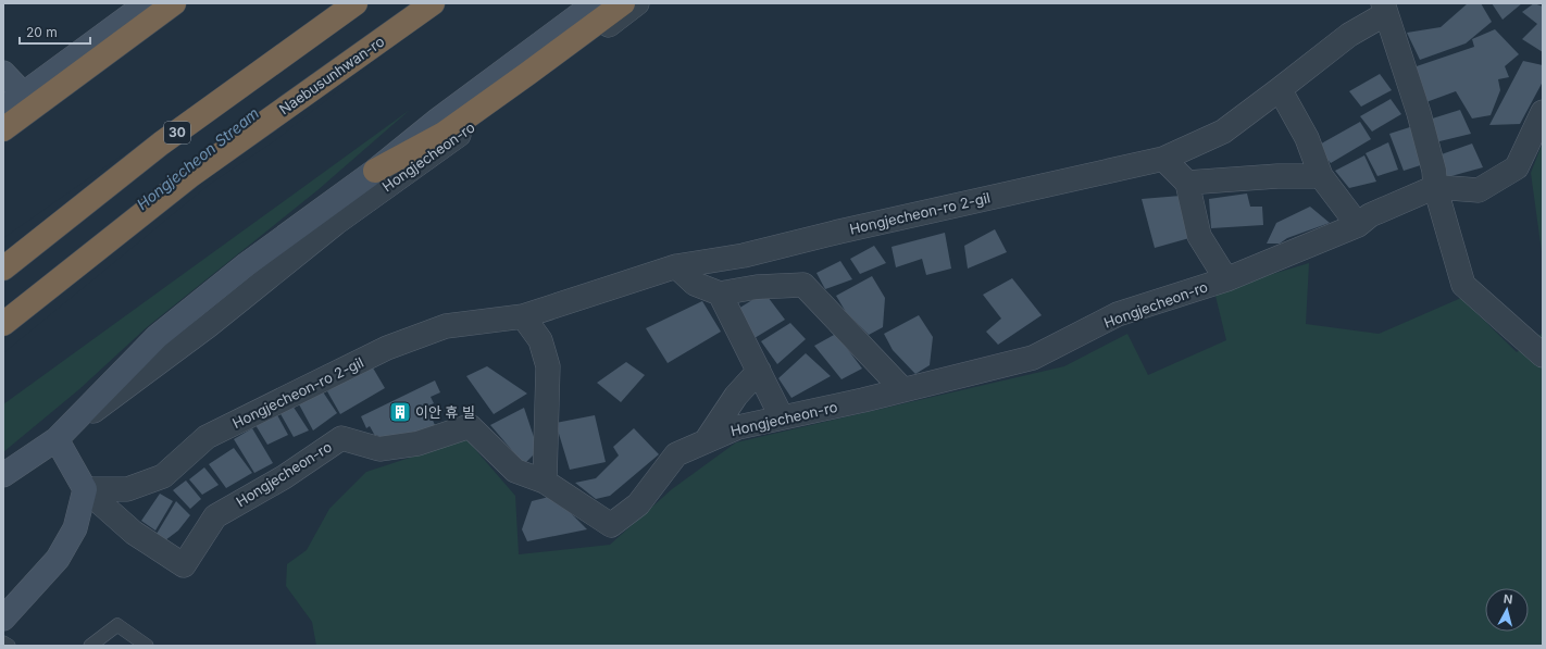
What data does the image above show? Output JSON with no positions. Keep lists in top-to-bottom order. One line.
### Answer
{"streets":{"highway":["Naebusunhwan-ro","30"],"street":["Hongjecheon-ro","Hongjecheon-ro 2-gil"]},"crossings":[["Hongjecheon-ro","Hongjecheon-ro 2-gil"]],"water":["Hongjecheon Stream"],"places":{"building":["이안 휴 빌"]},"scale_bar":"20 m","north":"top"}
